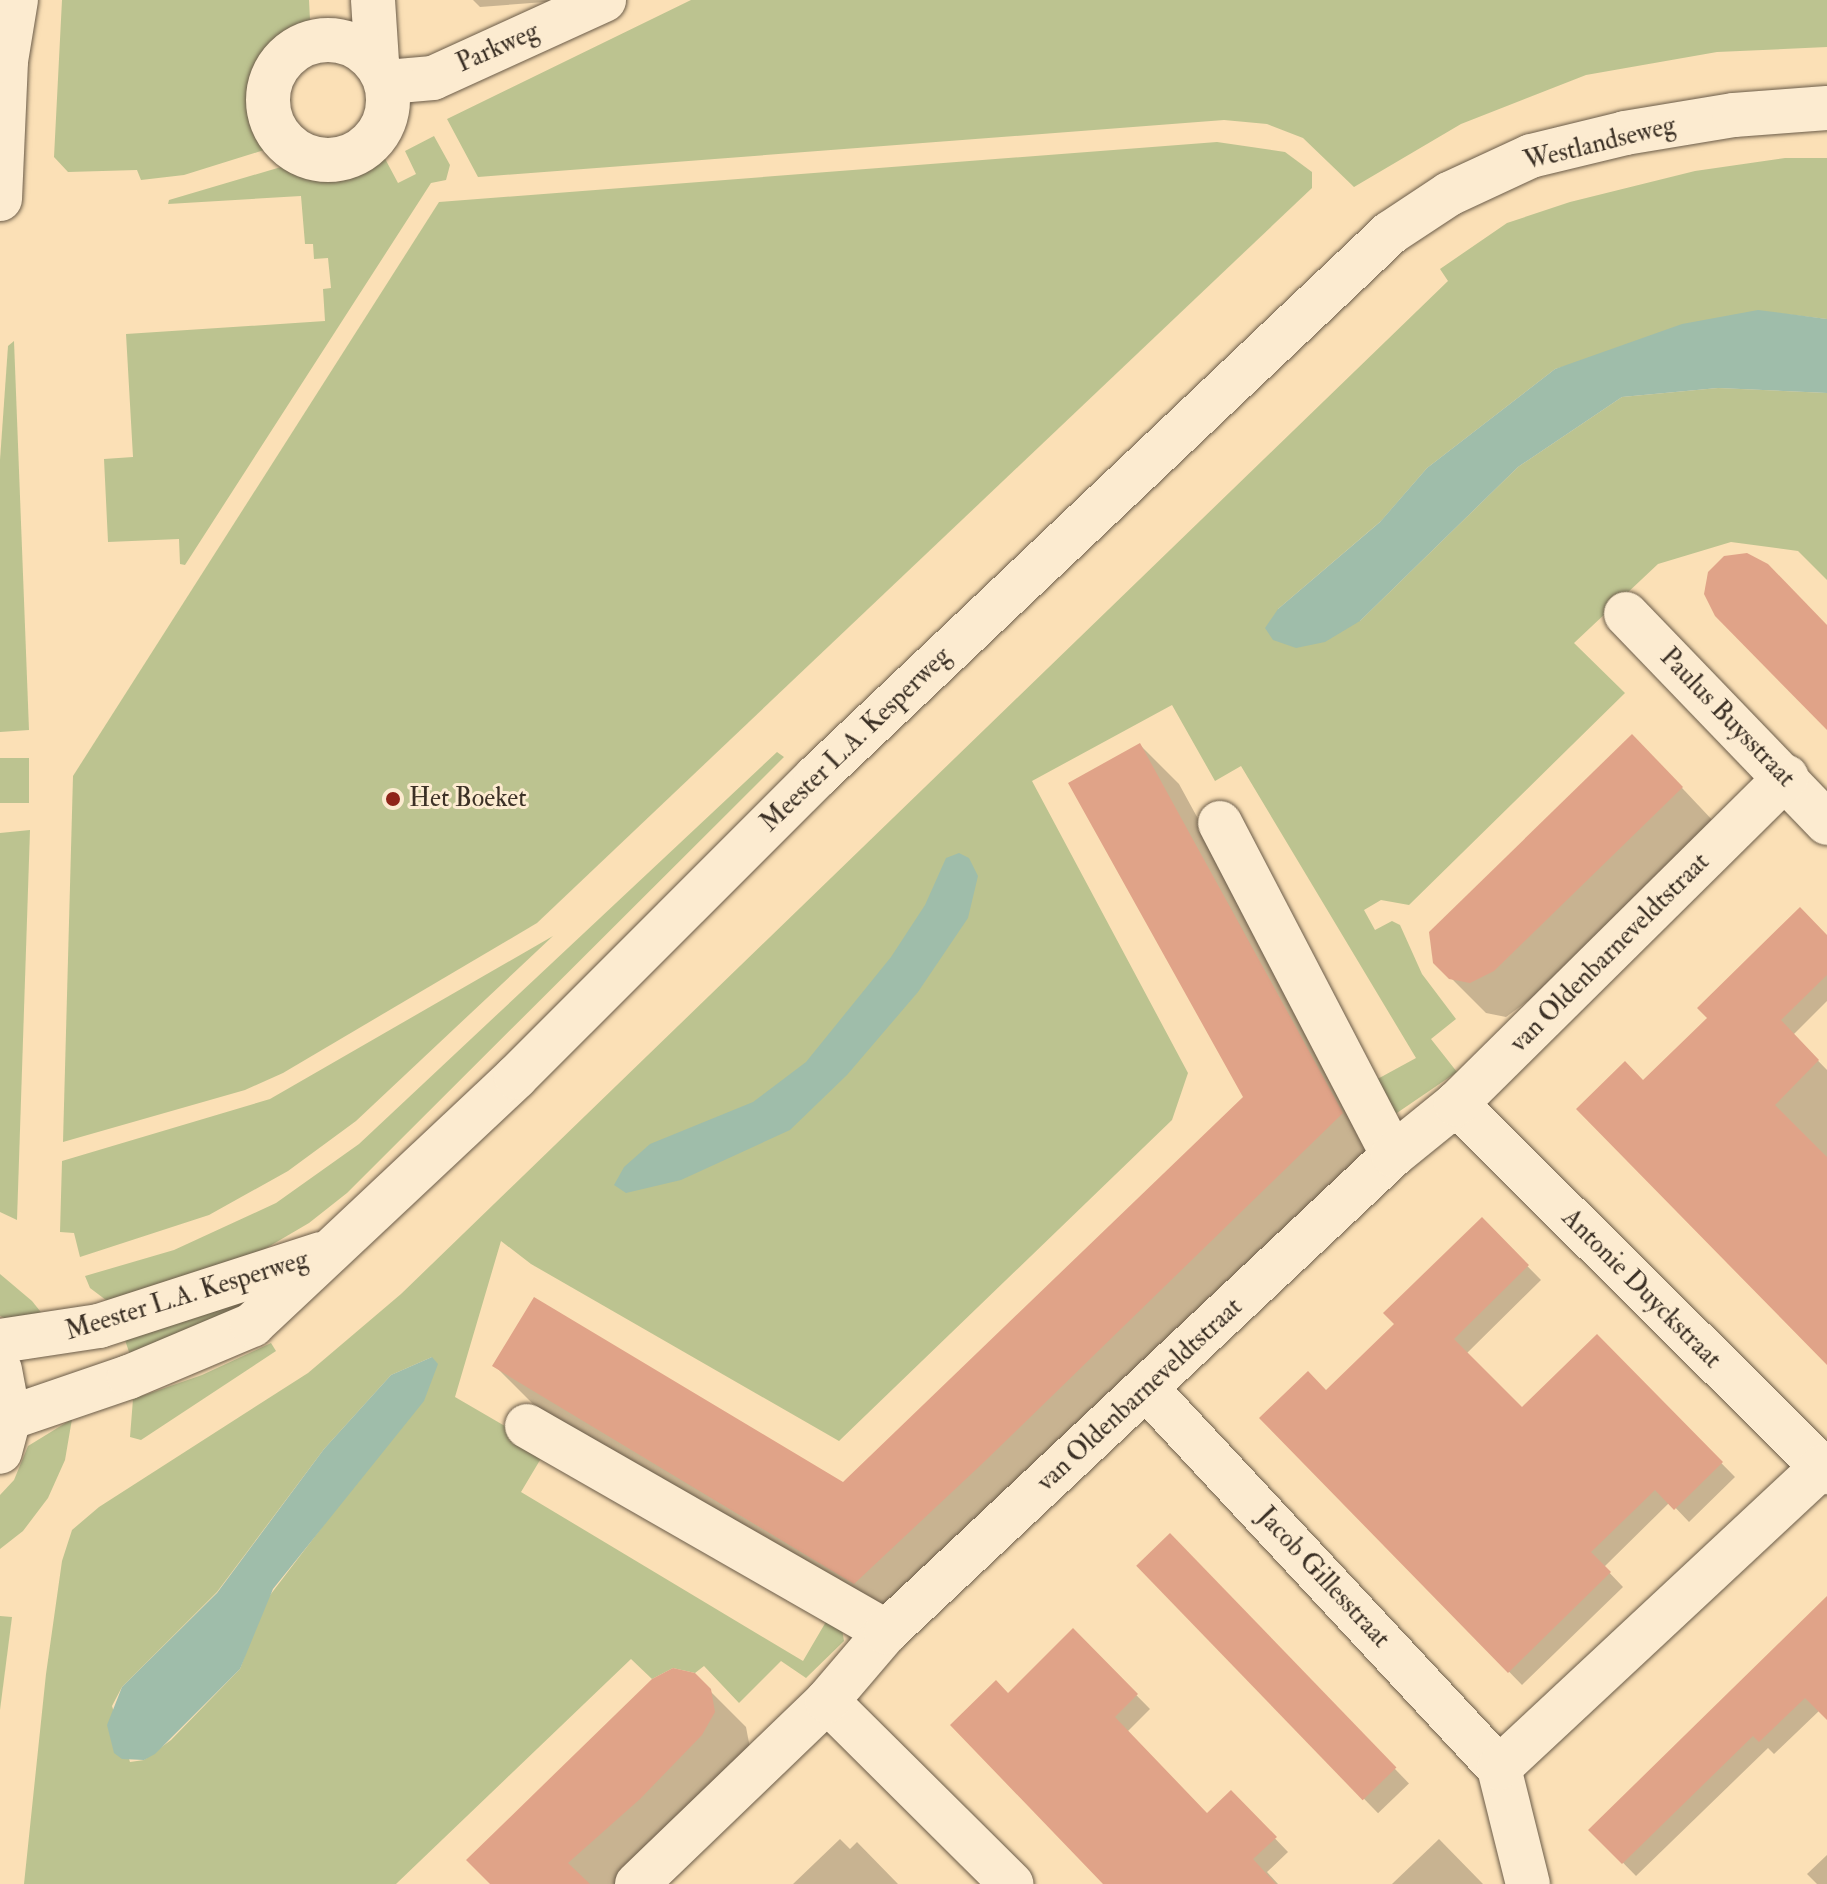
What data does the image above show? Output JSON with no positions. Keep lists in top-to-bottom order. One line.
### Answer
{"streets":{"street":["Parkweg","Westlandseweg","Paulus Buysstraat","Meester L.A. Kesperweg","van Oldenbarneveldtstraat","Antonie Duyckstraat","Jacob Gillesstraat"]},"crossings":[["Westlandseweg","Meester L.A. Kesperweg"],["Paulus Buysstraat","van Oldenbarneveldtstraat"],["van Oldenbarneveldtstraat","Antonie Duyckstraat"],["van Oldenbarneveldtstraat","Jacob Gillesstraat"]],"places":["Het Boeket"]}
